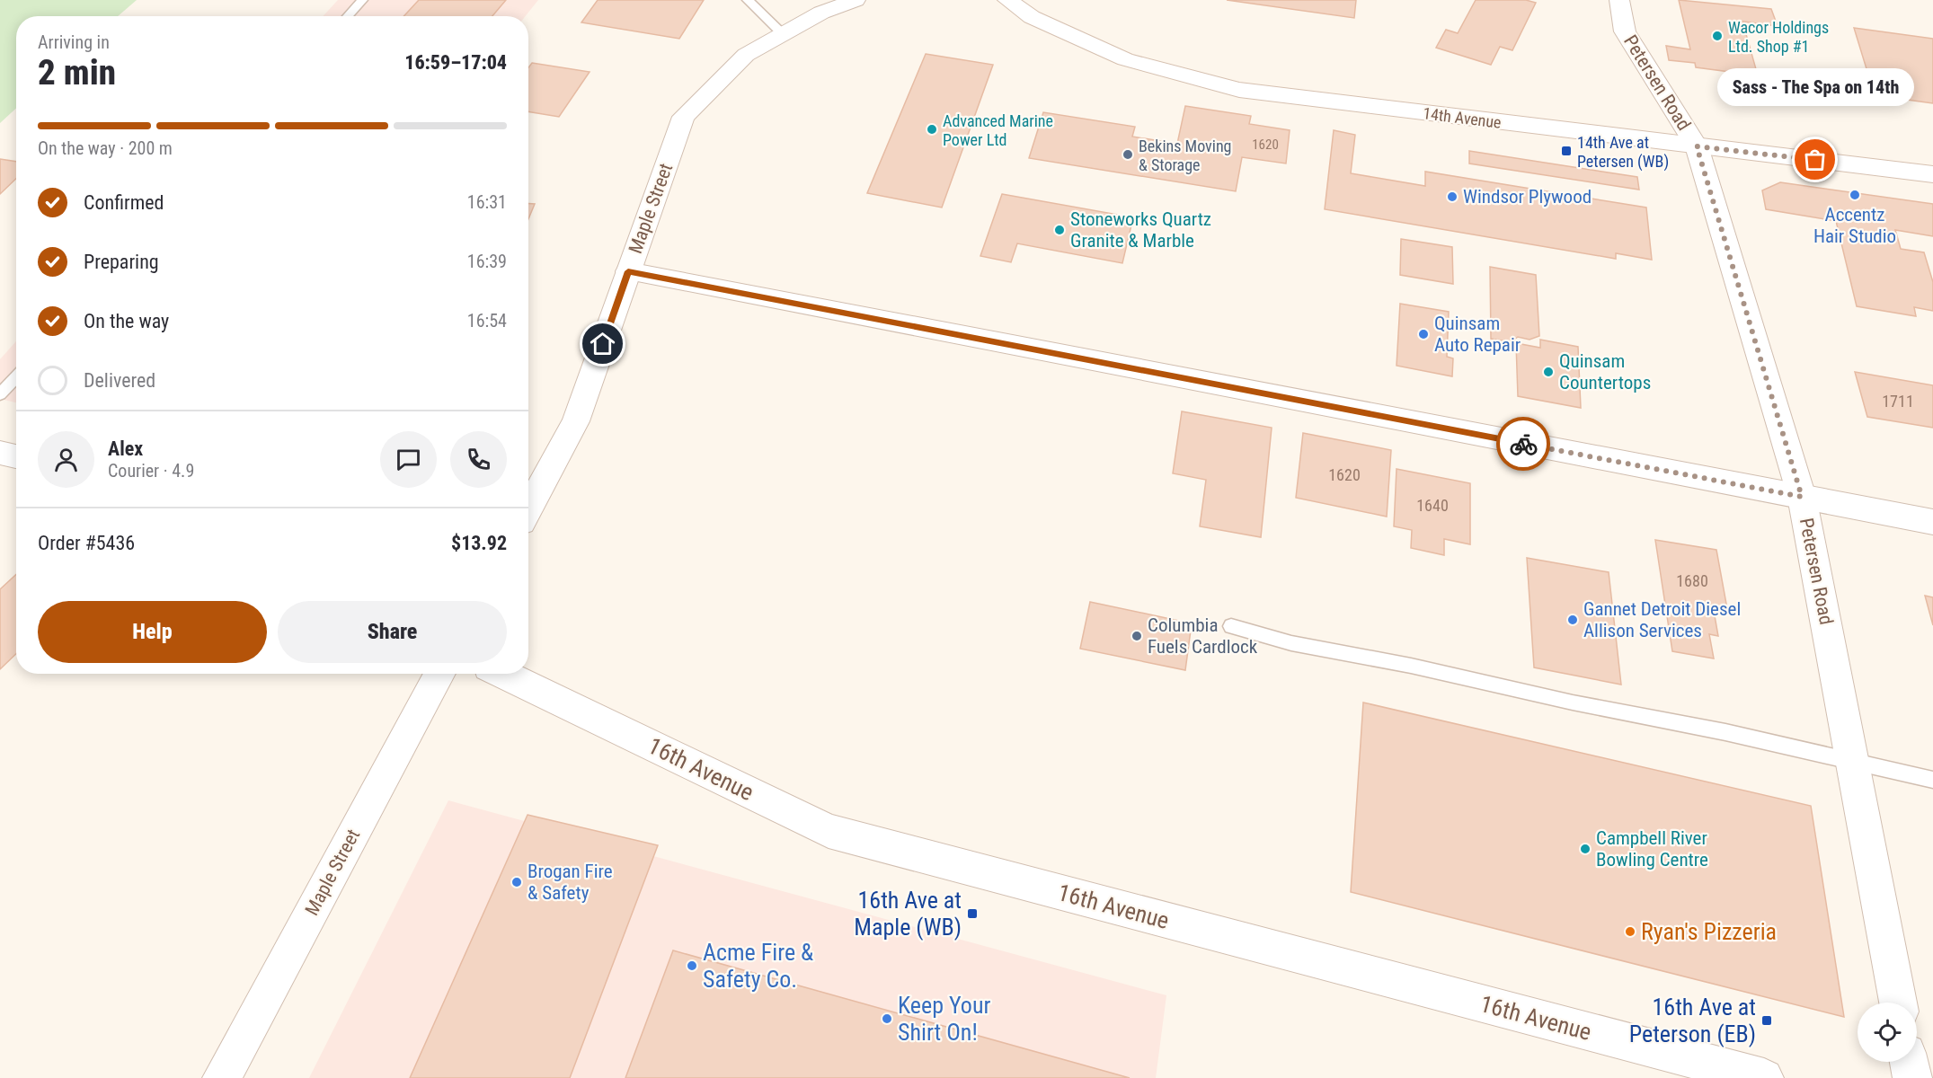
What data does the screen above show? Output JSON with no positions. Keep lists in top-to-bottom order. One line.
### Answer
{"streets":{"street":["Petersen Road","14th Avenue","Maple Street","16th Avenue"]},"crossings":[["Petersen Road","14th Avenue"]],"places":{"other":["Wacor Holdings Ltd. Shop #1","Advanced Marine Power Ltd","Bekins Moving & Storage","Sass - The Spa on 14th","Accentz Hair Studio","Windsor Plywood","Stoneworks Quartz Granite & Marble","Quinsam Auto Repair","Quinsam Countertops","Gannet Detroit Diesel Allison Services","Columbia Fuels Cardlock","Campbell River Bowling Centre","Brogan Fire & Safety","Ryan's Pizzeria","Acme Fire & Safety Co.","Keep Your Shirt On!"],"transit":["14th Ave at Petersen (WB)","16th Ave at Maple (WB)","16th Ave at Peterson (EB)"]},"house_numbers":["1620","1711","1620","1640","1680"],"page":{"heading":["2 min","Arriving in","16:59–17:04"],"panel":["Alex","Courier · 4.9","Order #5436","$13.92"],"bubble":"Sass - The Spa on 14th","bar":"On the way · 200 m","list":[["Confirmed","16:31"],["Preparing","16:39"],["On the way","16:54"],"Delivered"],"buttons":["Help","Share"]}}
